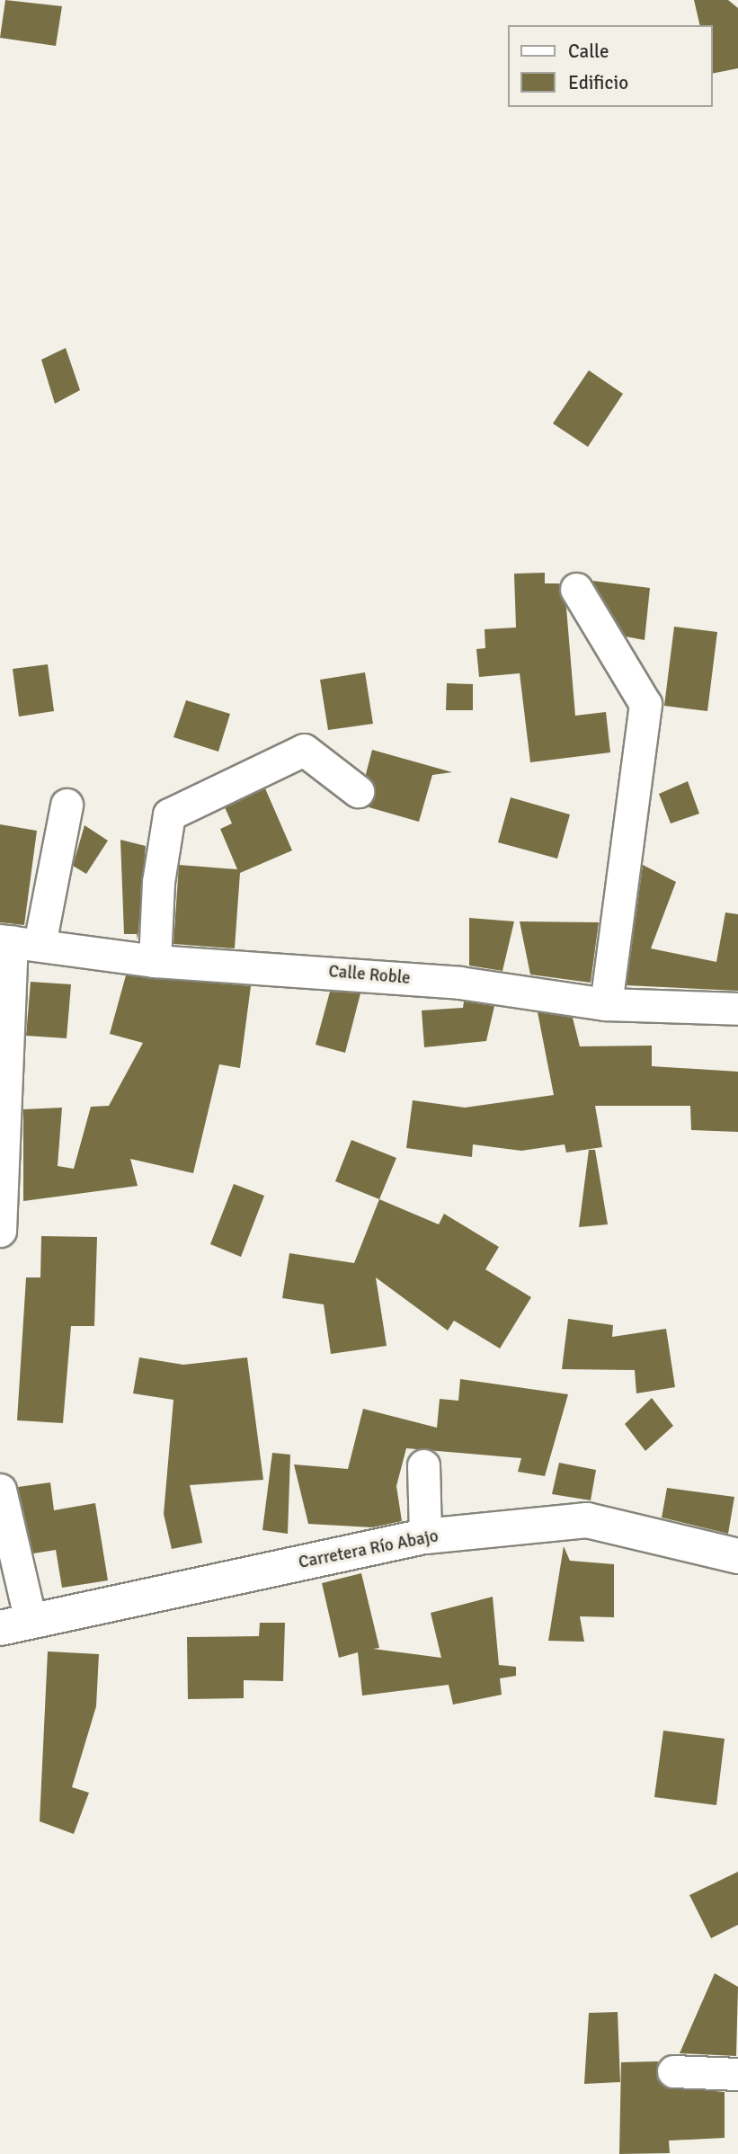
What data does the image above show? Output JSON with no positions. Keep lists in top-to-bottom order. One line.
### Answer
{"streets":{"street":["Calle Roble","Carretera Río Abajo"]},"legend":["Calle","Edificio"]}
